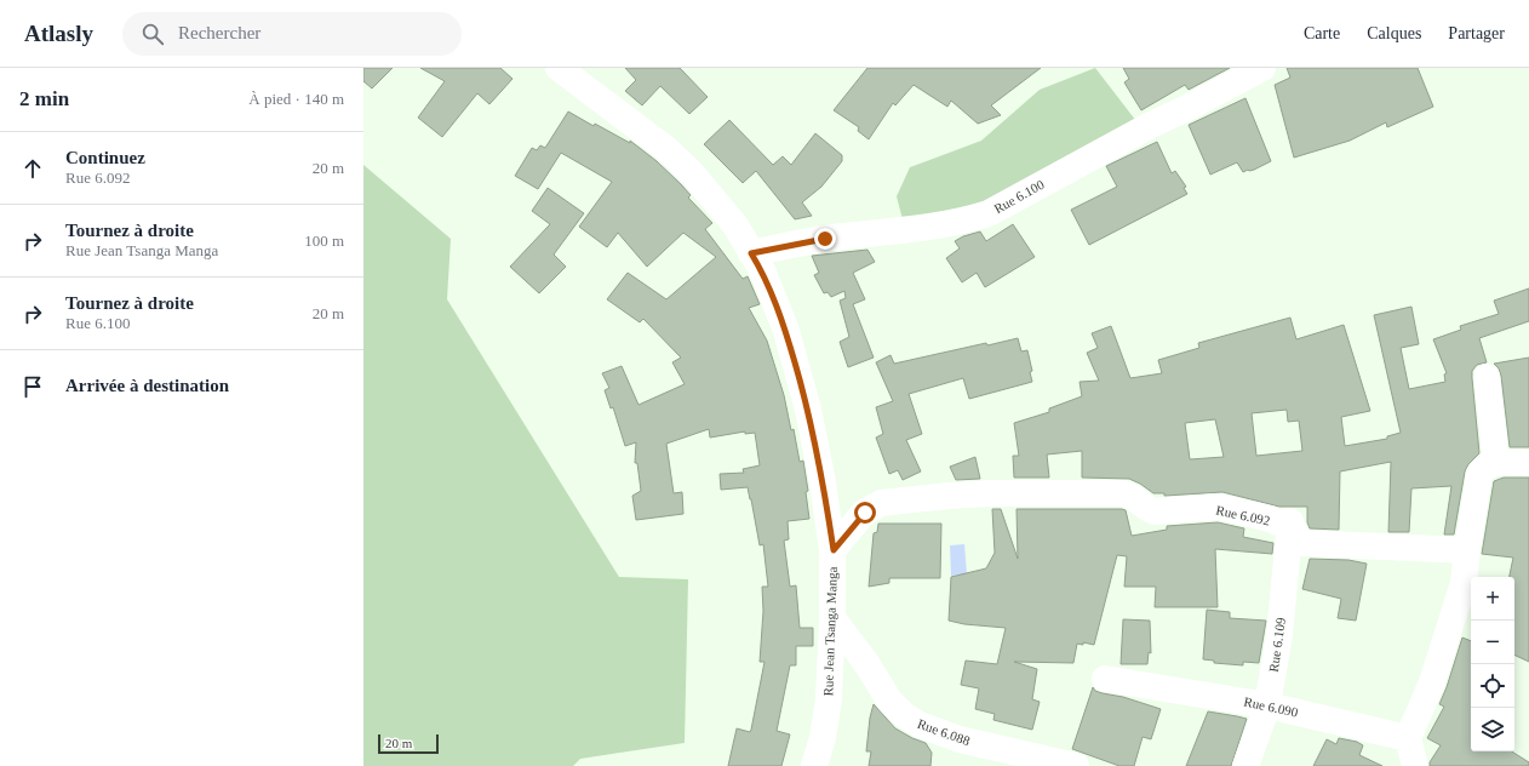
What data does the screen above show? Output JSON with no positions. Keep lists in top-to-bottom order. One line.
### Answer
{"streets":{"street":["Rue 6.100","Rue 6.092","Rue Jean Tsanga Manga","Rue 6.109","Rue 6.090","Rue 6.088"]},"crossings":[["Rue 6.100","Rue Jean Tsanga Manga"],["Rue 6.092","Rue Jean Tsanga Manga"],["Rue 6.092","Rue 6.109"],["Rue Jean Tsanga Manga","Rue 6.088"],["Rue 6.109","Rue 6.090"]],"scale_bar":"20 m","page":{"header":"Atlasly","search":"Rechercher","nav":["Carte","Calques","Partager"],"heading":["2 min","À pied · 140 m"],"list":[["Continuez","Rue 6.092","20 m"],["Tournez à droite","Rue Jean Tsanga Manga","100 m"],["Tournez à droite","Rue 6.100","20 m"],"Arrivée à destination"],"map_buttons":["+","−"],"scale":"20 m"}}
